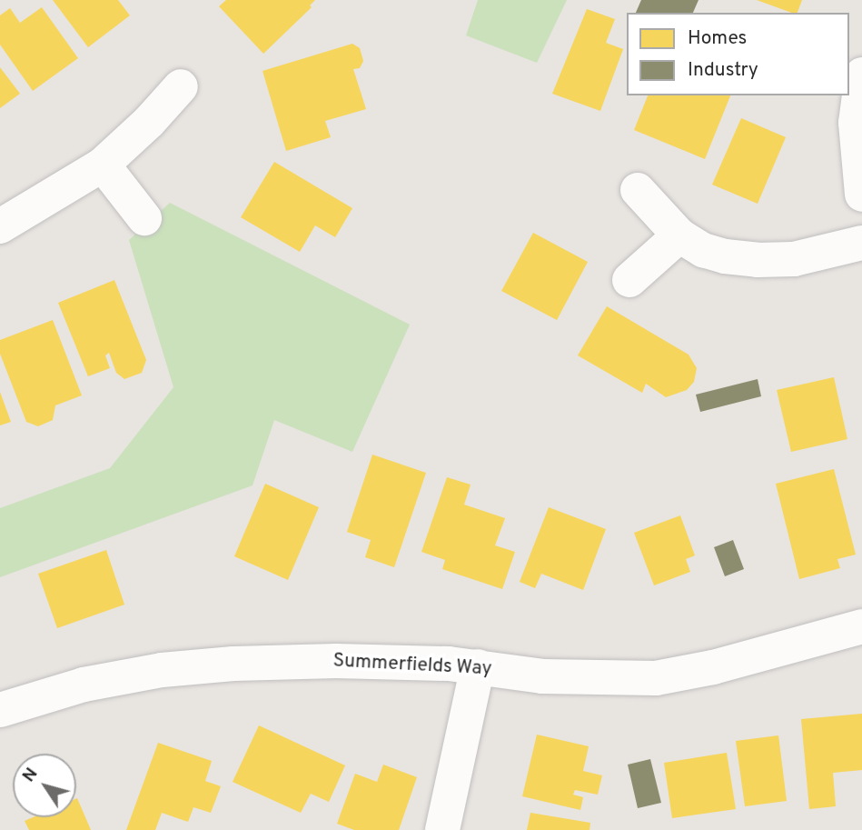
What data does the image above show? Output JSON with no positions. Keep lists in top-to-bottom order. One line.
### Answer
{"streets":{"street":["Summerfields Way"]},"legend":["Homes","Industry"],"north":"top left"}
